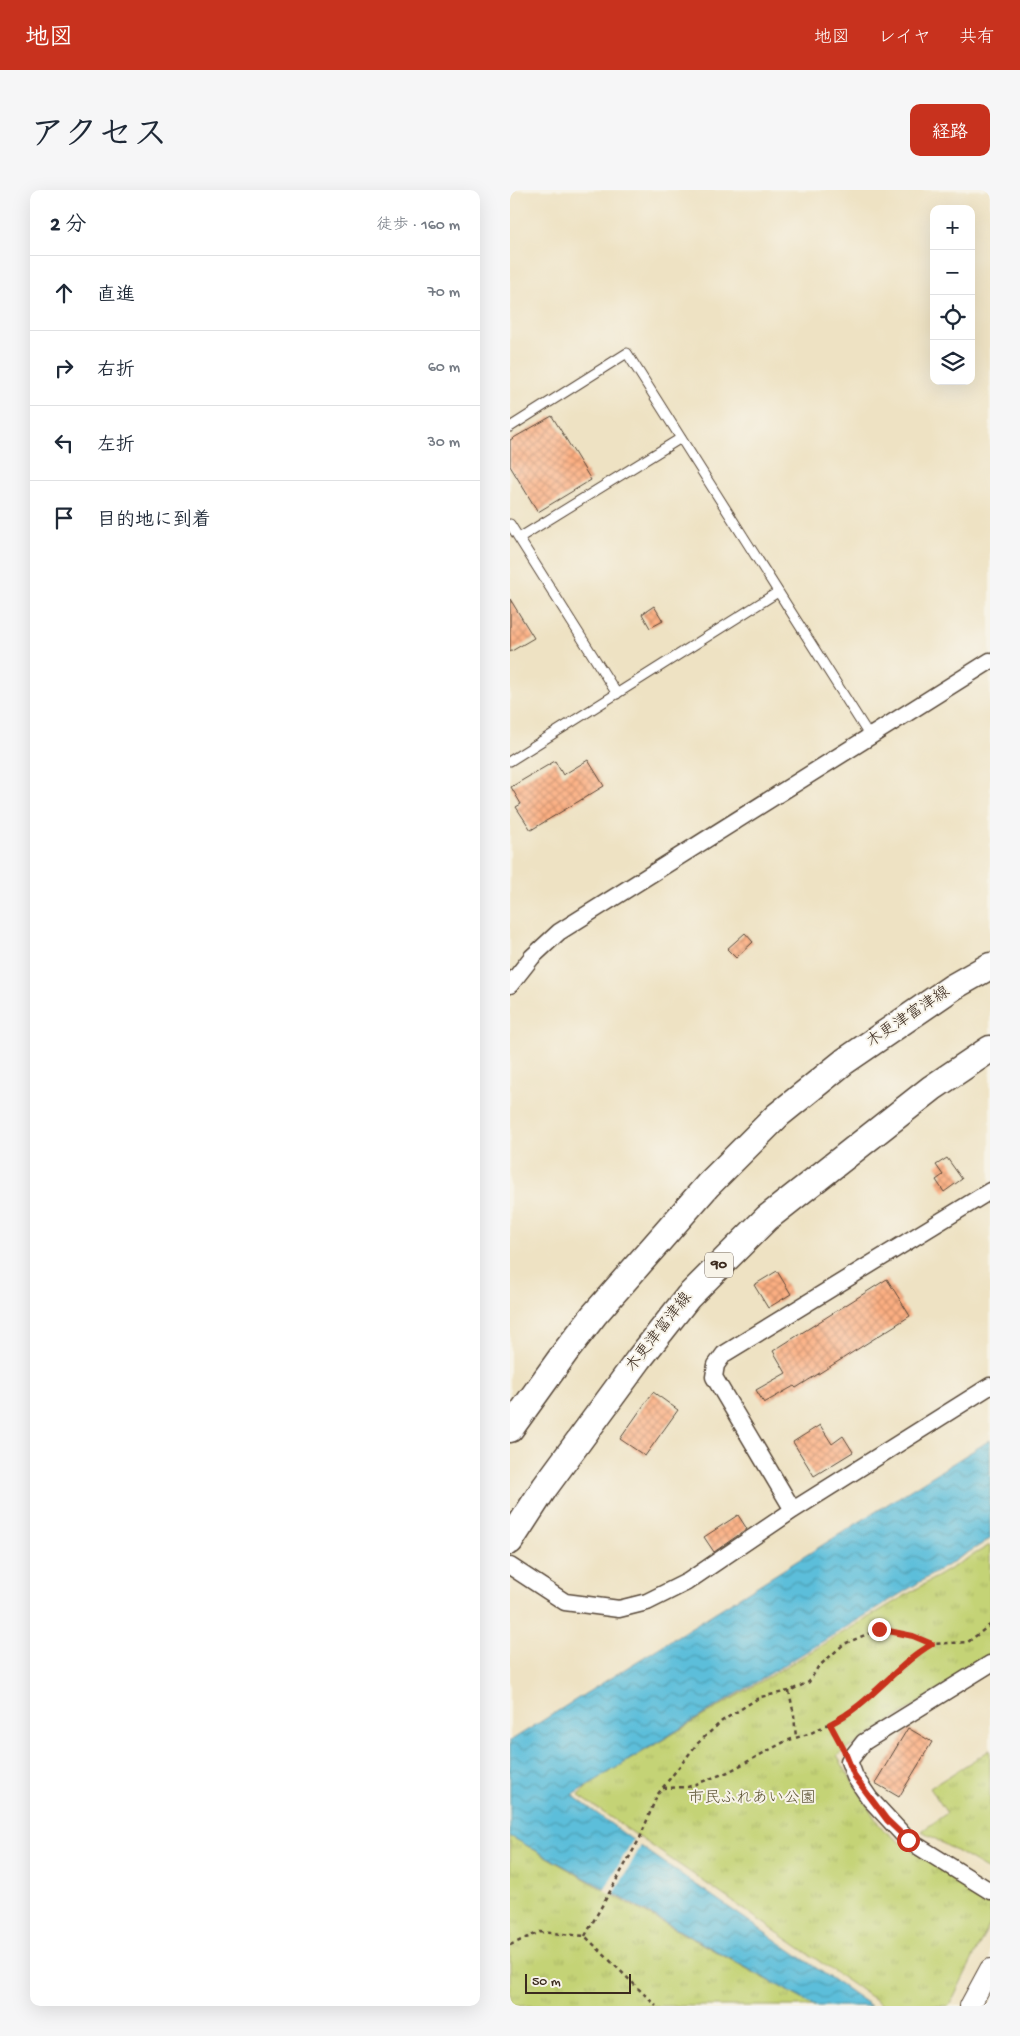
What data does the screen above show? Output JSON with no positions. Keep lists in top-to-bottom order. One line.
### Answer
{"streets":{"main road":["木更津富津線","90"]},"parks":["市民ふれあい公園"],"scale_bar":"50 m","page":{"header":"地図","nav":["地図","レイヤ","共有"],"title":"アクセス","buttons":"経路","heading":["2 分","徒歩 · 160 m"],"map_buttons":["+","−"],"list":[["直進","70 m"],["右折","60 m"],["左折","30 m"],"目的地に到着"],"scale":"50 m"}}
